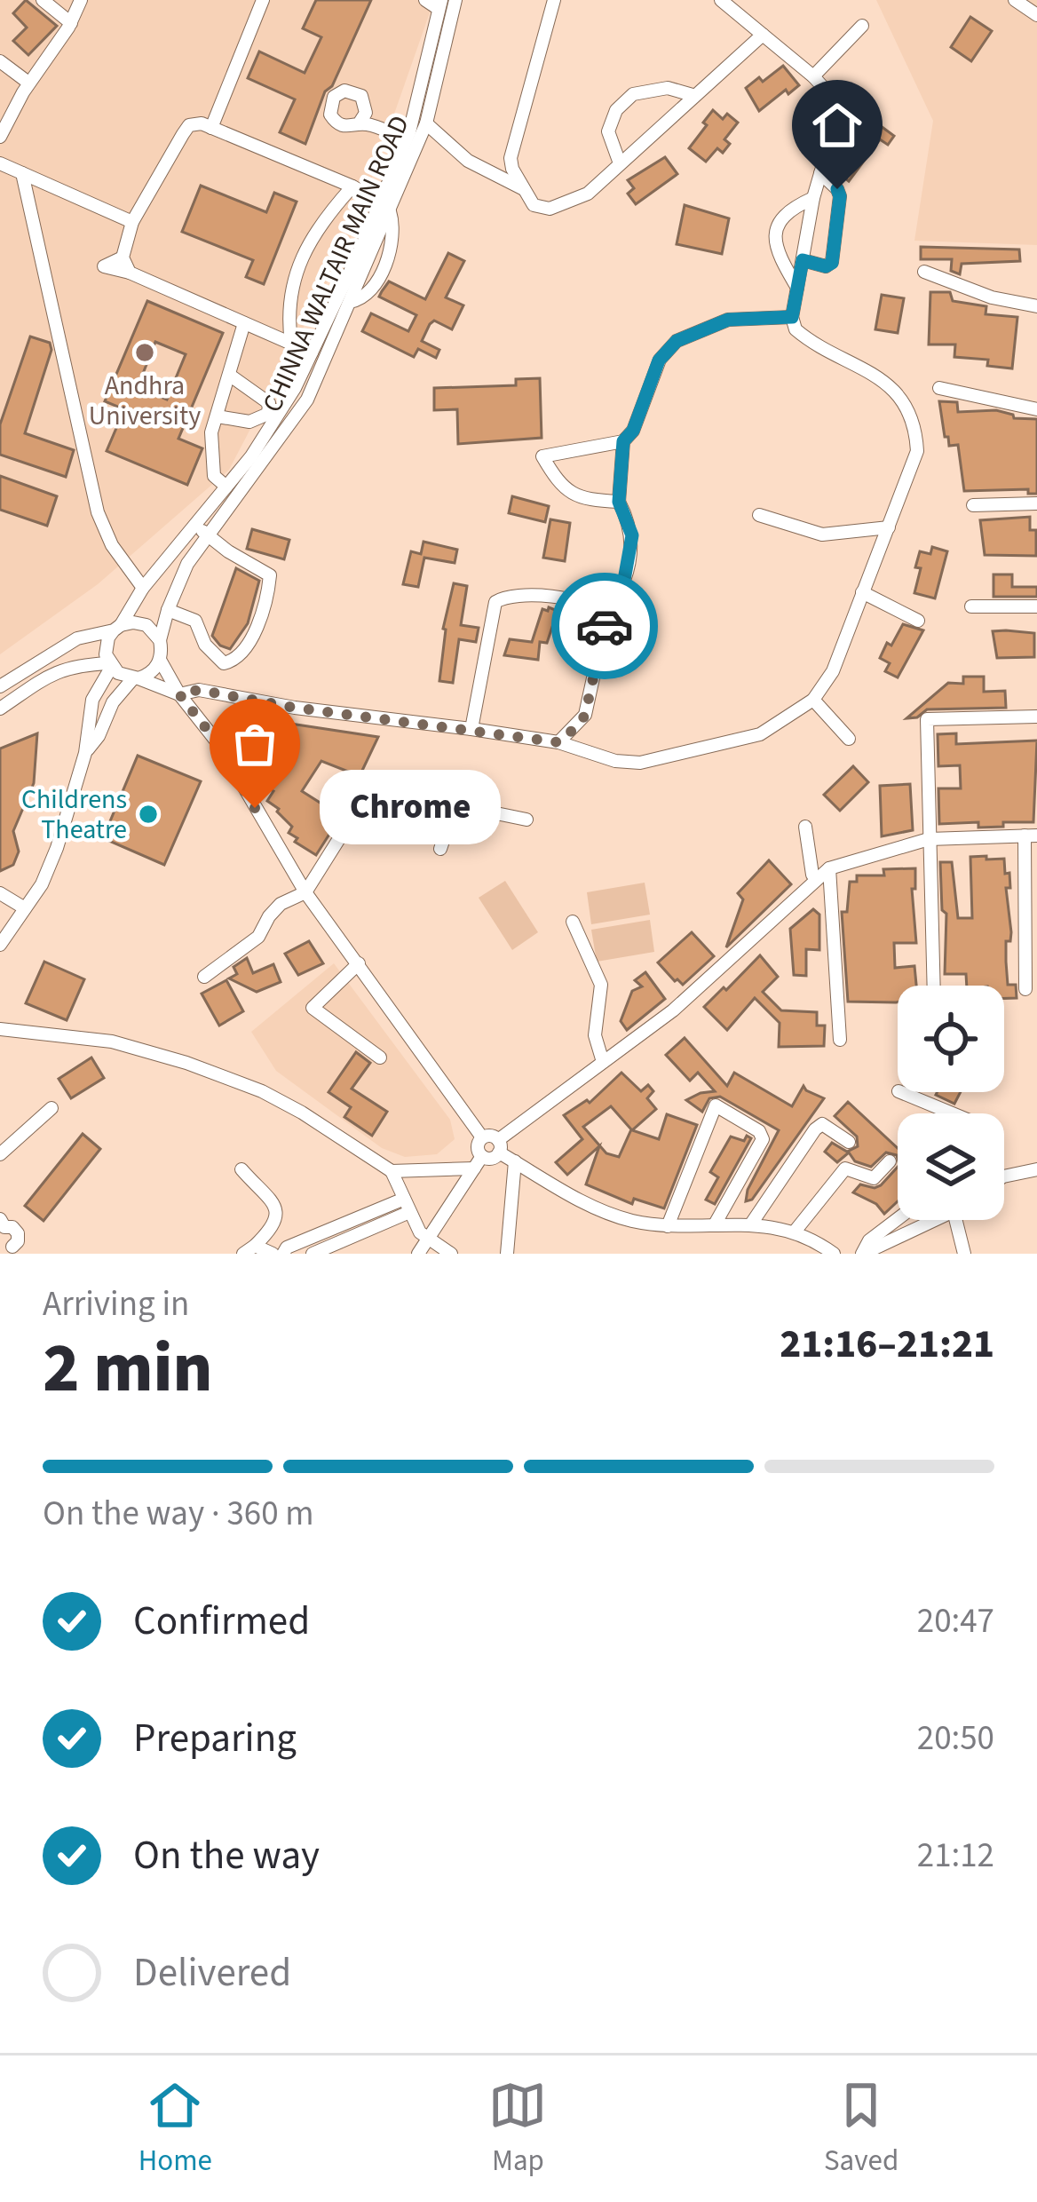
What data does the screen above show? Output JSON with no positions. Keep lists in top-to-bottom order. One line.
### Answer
{"streets":{"street":["CHINNA WALTAIR MAIN ROAD"]},"places":["Andhra University","Chrome","Childrens Theatre"],"page":{"bubble":"Chrome","heading":["2 min","Arriving in","21:16–21:21"],"bar":"On the way · 360 m","list":[["Confirmed","20:47"],["Preparing","20:50"],["On the way","21:12"],"Delivered"],"tabs":["Home","Map","Saved"]}}
